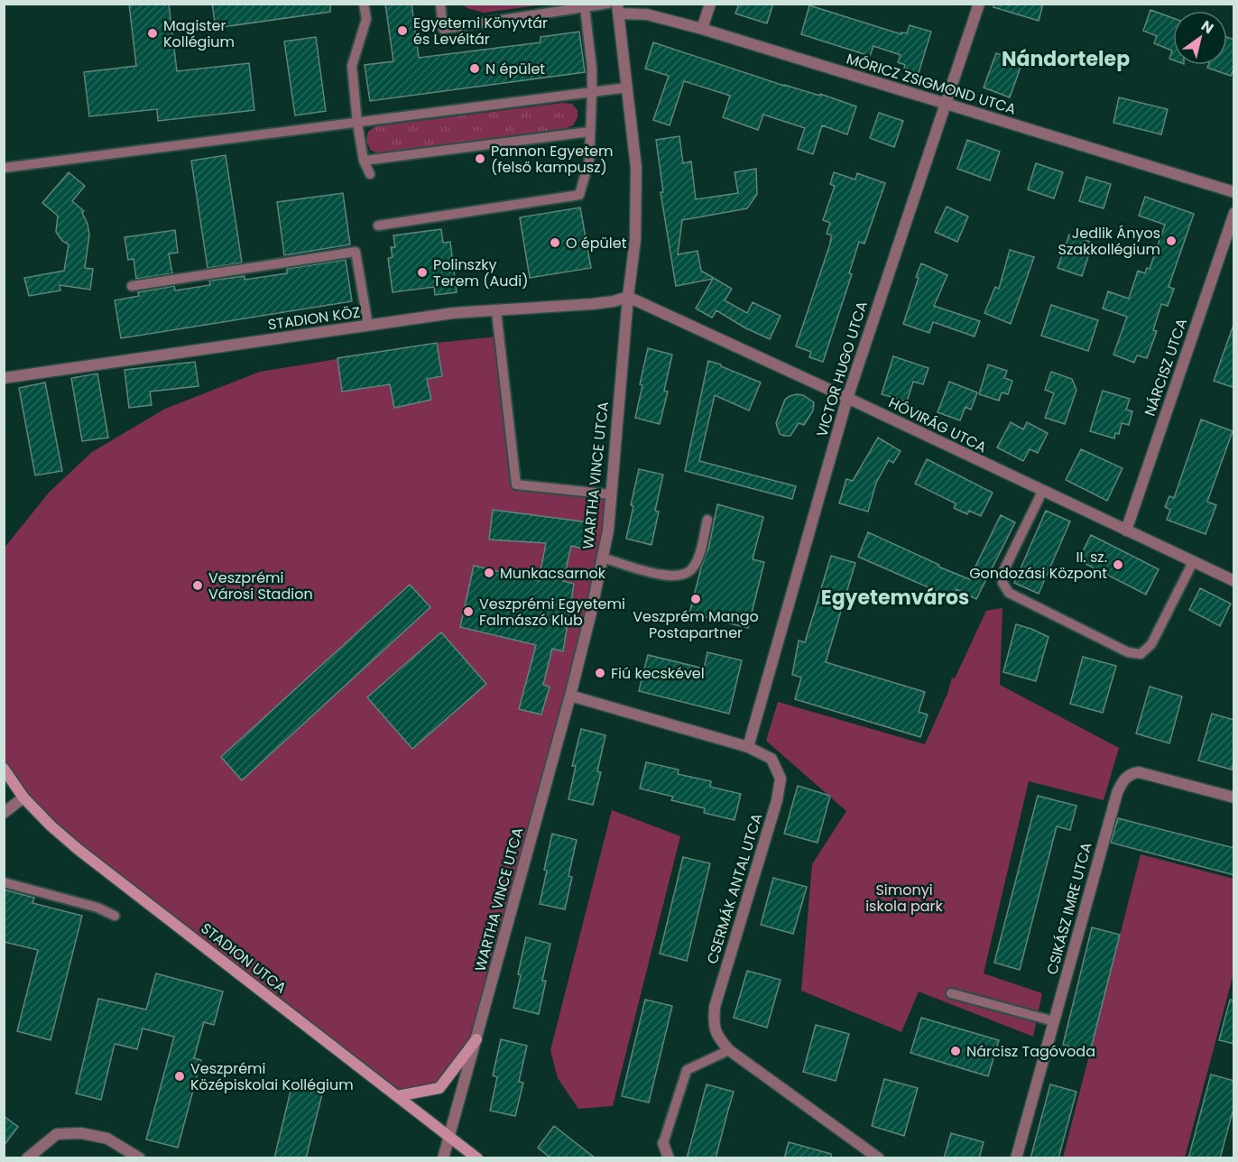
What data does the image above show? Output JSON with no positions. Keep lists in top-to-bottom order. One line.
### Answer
{"streets":{"street":["MÓRICZ ZSIGMOND UTCA","STADION KÖZ","NÁRCISZ UTCA","VICTOR HUGO UTCA","HÓVIRÁG UTCA","WARTHA VINCE UTCA","CSERMÁK ANTAL UTCA","CSIKÁSZ IMRE UTCA","STADION UTCA"]},"crossings":[["MÓRICZ ZSIGMOND UTCA","VICTOR HUGO UTCA"],["MÓRICZ ZSIGMOND UTCA","WARTHA VINCE UTCA"],["STADION KÖZ","HÓVIRÁG UTCA"],["STADION KÖZ","WARTHA VINCE UTCA"],["NÁRCISZ UTCA","HÓVIRÁG UTCA"],["VICTOR HUGO UTCA","HÓVIRÁG UTCA"],["VICTOR HUGO UTCA","CSERMÁK ANTAL UTCA"],["HÓVIRÁG UTCA","WARTHA VINCE UTCA"],["WARTHA VINCE UTCA","CSERMÁK ANTAL UTCA"],["WARTHA VINCE UTCA","STADION UTCA"]],"districts":["Nándortelep","Egyetemváros"],"parks":["Simonyi iskola park"],"places":["Egyetemi Könyvtár és Levéltár","Magister Kollégium","N épület","Pannon Egyetem (felső kampusz)","Jedlik Ányos Szakkollégium","O épület","Polinszky Terem (Audi)","II. sz. Gondozási Központ","Munkacsarnok","Veszprémi Városi Stadion","Veszprém Mango Postapartner","Veszprémi Egyetemi Falmászó Klub","Fiú kecskével","Nárcisz Tagóvoda","Veszprémi Középiskolai Kollégium"],"north":"top right"}
